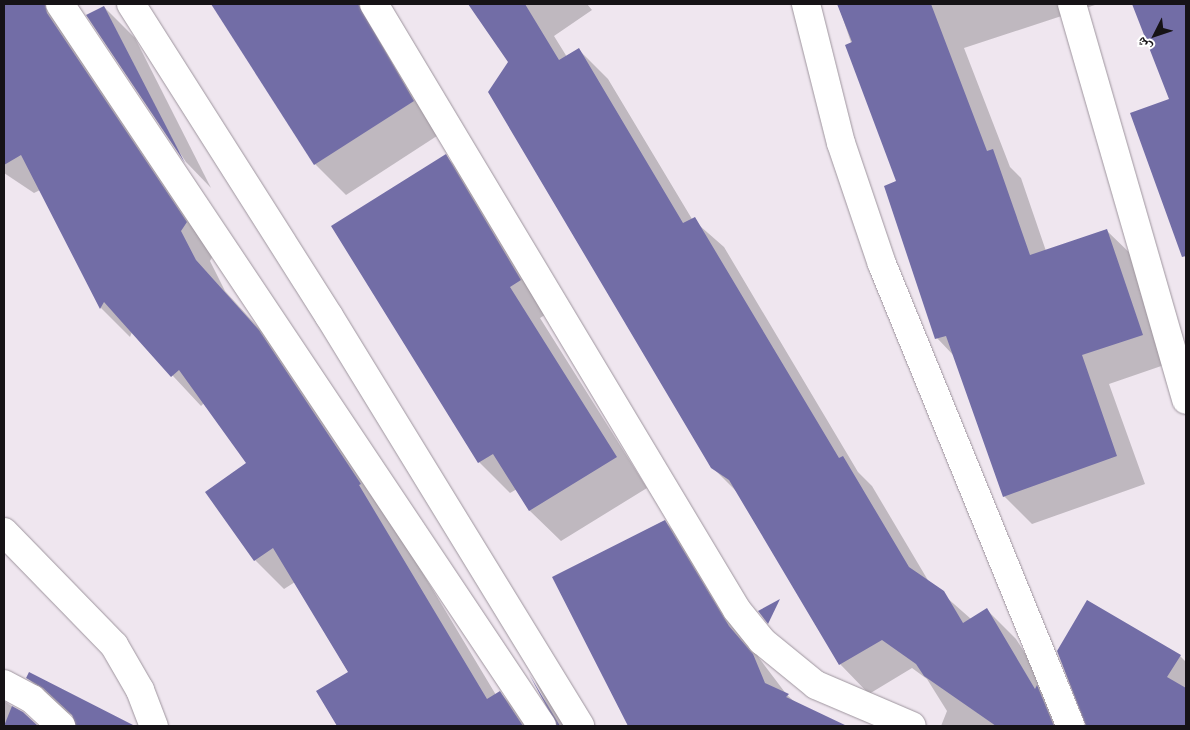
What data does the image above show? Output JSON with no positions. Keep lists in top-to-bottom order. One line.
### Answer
{"north":"bottom left"}
